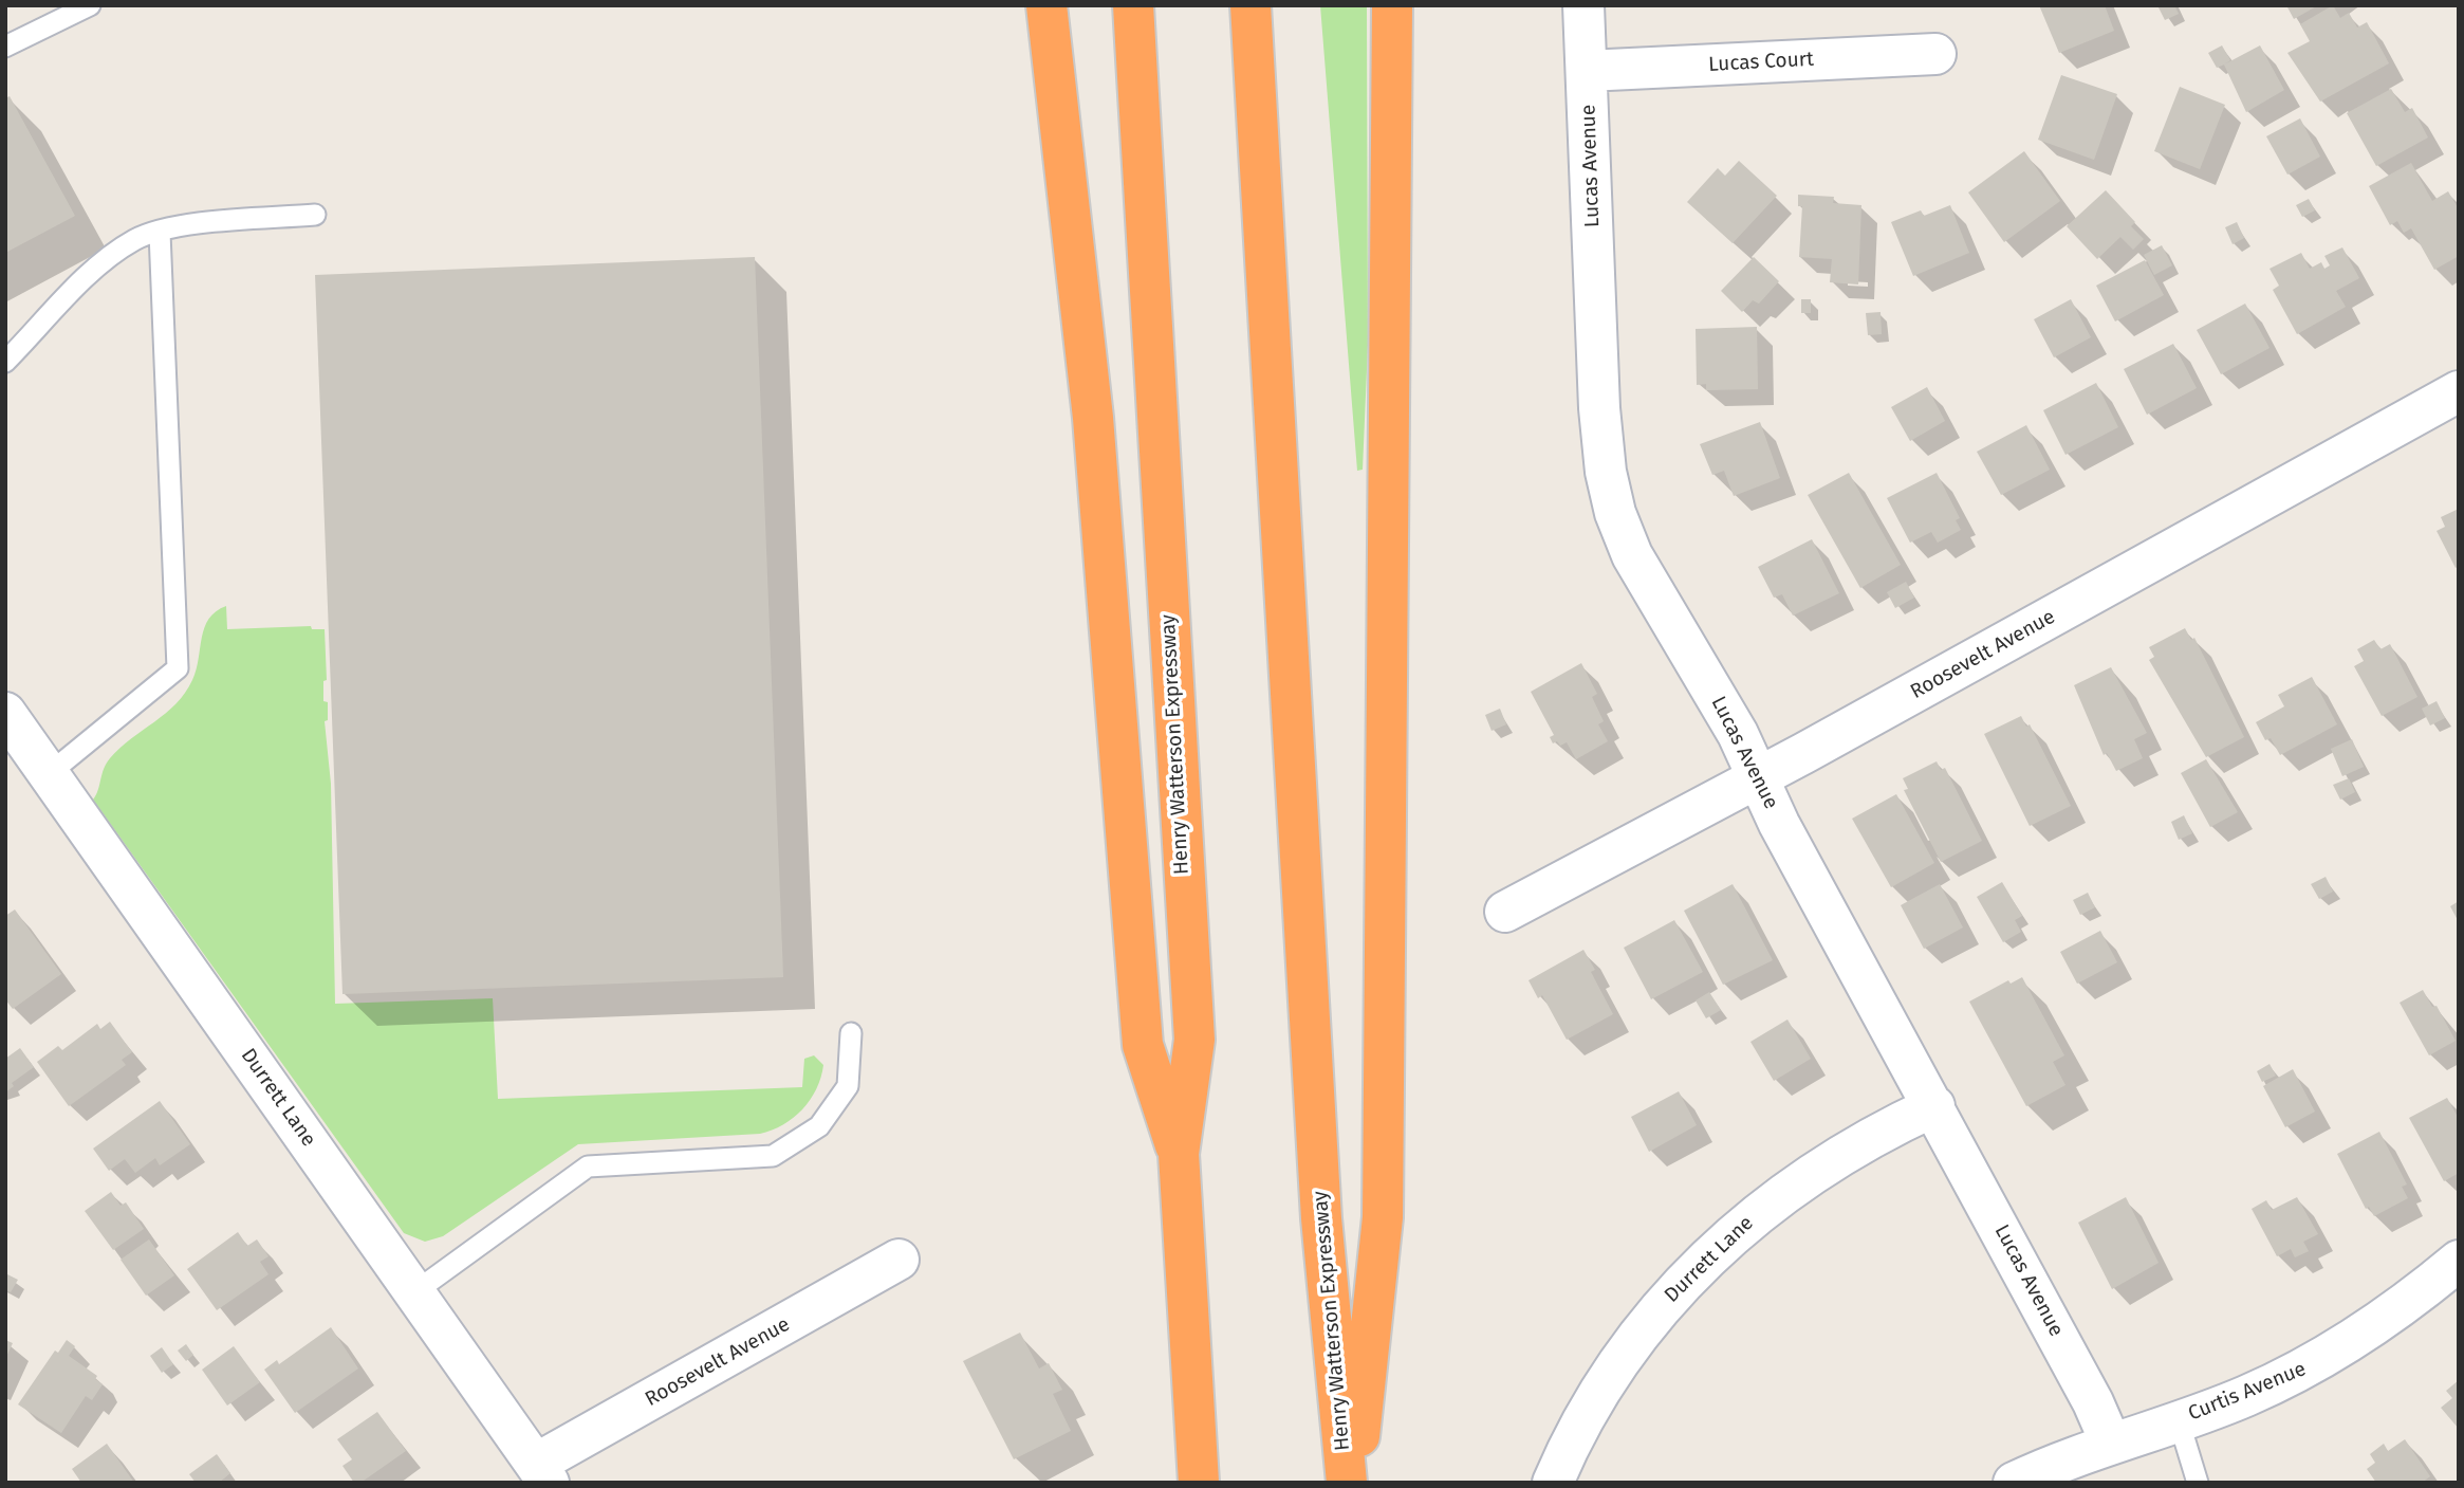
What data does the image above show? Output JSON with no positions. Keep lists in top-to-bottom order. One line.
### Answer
{"streets":{"highway":["Henry Watterson Expressway"],"street":["Lucas Court","Lucas Avenue","Roosevelt Avenue","Durrett Lane","Curtis Avenue"]},"crossings":[["Lucas Court","Lucas Avenue"],["Lucas Avenue","Roosevelt Avenue"],["Lucas Avenue","Durrett Lane"],["Lucas Avenue","Curtis Avenue"],["Roosevelt Avenue","Durrett Lane"]]}
